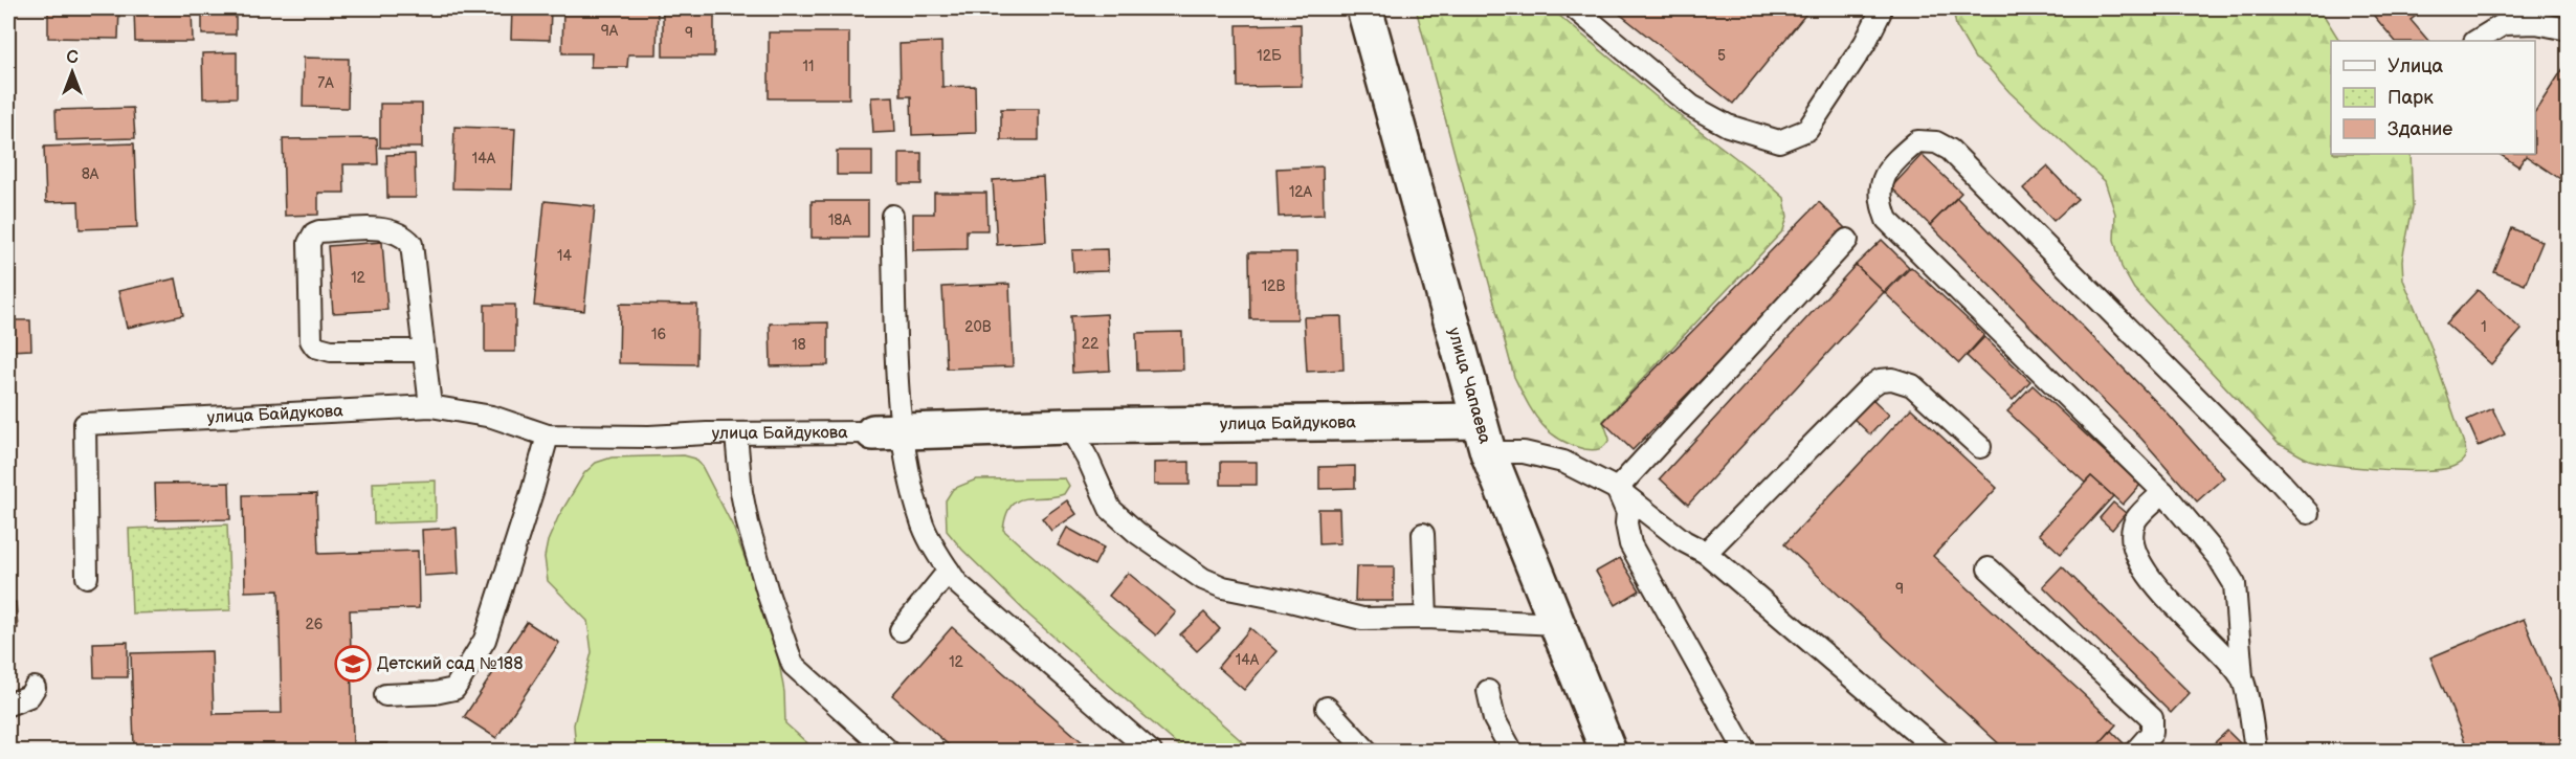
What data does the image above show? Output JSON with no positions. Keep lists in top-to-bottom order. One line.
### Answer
{"streets":{"main road":["улица Чапаева","улица Байдукова"]},"crossings":[["улица Чапаева","улица Байдукова"]],"places":{"school or university":["Детский сад №188"]},"house_numbers":["9А","9","12Б","5","11","7А","14А","8А","12А","18А","14","12","12В","20В","1","16","22","18","9","26","14А","12"],"legend":["Улица","Парк","Здание"],"north":"top"}
